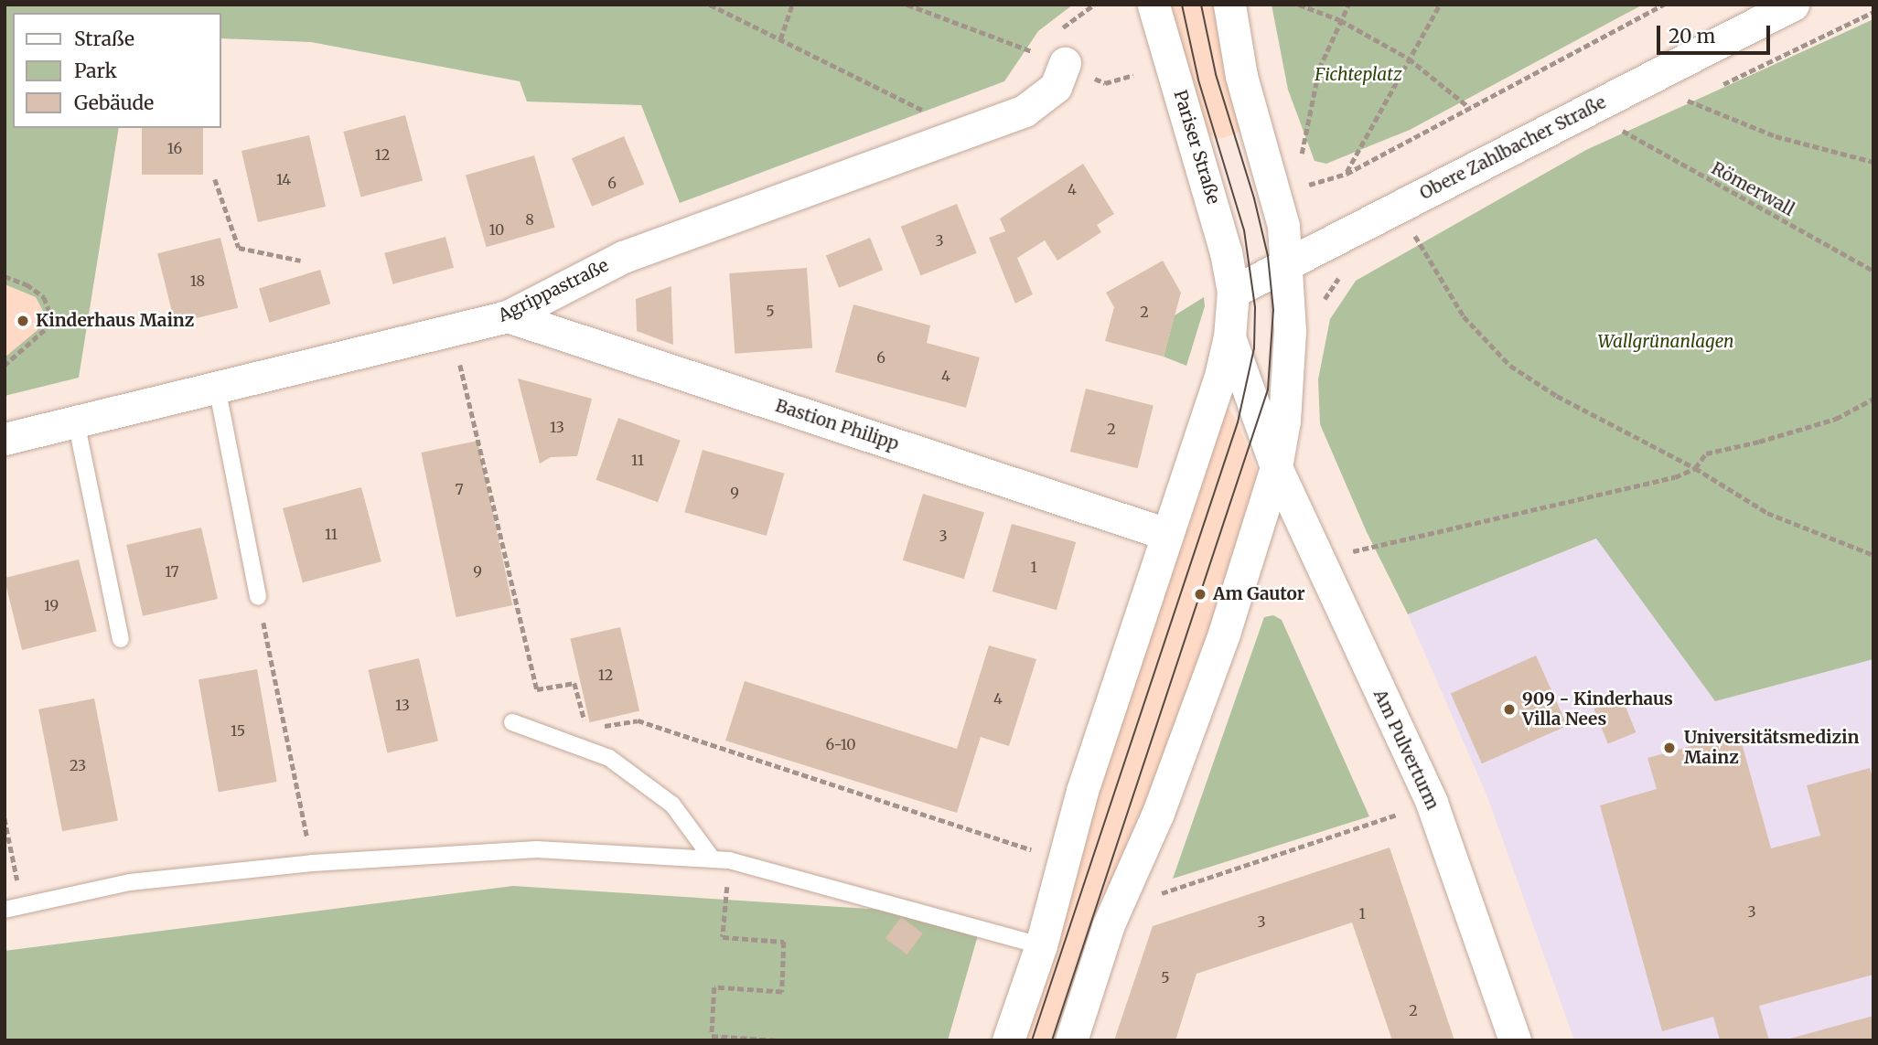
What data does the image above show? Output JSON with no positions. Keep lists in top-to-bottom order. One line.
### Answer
{"streets":{"street":["Pariser Straße","Obere Zahlbacher Straße","Agrippastraße","Bastion Philipp","Am Pulverturm"],"path":["Römerwall"]},"crossings":[["Pariser Straße","Obere Zahlbacher Straße"],["Agrippastraße","Bastion Philipp"]],"parks":["Fichteplatz","Wallgrünanlagen"],"places":["Kinderhaus Mainz","Am Gautor","909 - Kinderhaus Villa Nees","Universitätsmedizin Mainz"],"house_numbers":["16","12","14","6","4","8","10","3","18","5","2","6","4","13","2","11","7","9","11","3","1","17","9","19","12","4","13","15","6-10","23","3","1","3","5","2"],"legend":["Straße","Park","Gebäude"],"scale_bar":"20 m"}
